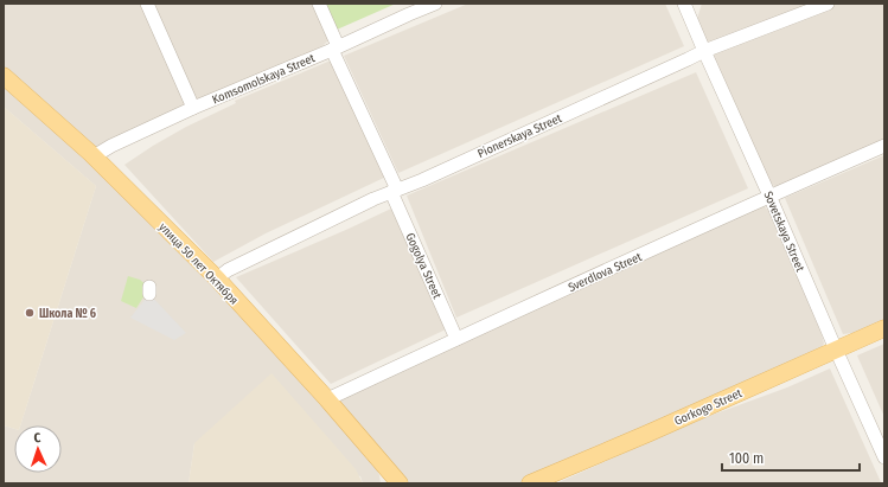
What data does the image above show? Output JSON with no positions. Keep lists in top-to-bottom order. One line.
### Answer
{"streets":{"main road":["улица 50 лет Октября","Gorkogo Street"],"street":["Komsomolskaya Street","Pionerskaya Street","Sovetskaya Street","Gogolya Street","Sverdlova Street"]},"crossings":[["Komsomolskaya Street","улица 50 лет Октября"],["Komsomolskaya Street","Gogolya Street"],["Pionerskaya Street","Sovetskaya Street"],["Pionerskaya Street","улица 50 лет Октября"],["Pionerskaya Street","Gogolya Street"],["Sovetskaya Street","Sverdlova Street"],["Sovetskaya Street","Gorkogo Street"],["улица 50 лет Октября","Sverdlova Street"],["Gogolya Street","Sverdlova Street"]],"places":["Школа № 6"],"scale_bar":"100 m","north":"top"}
